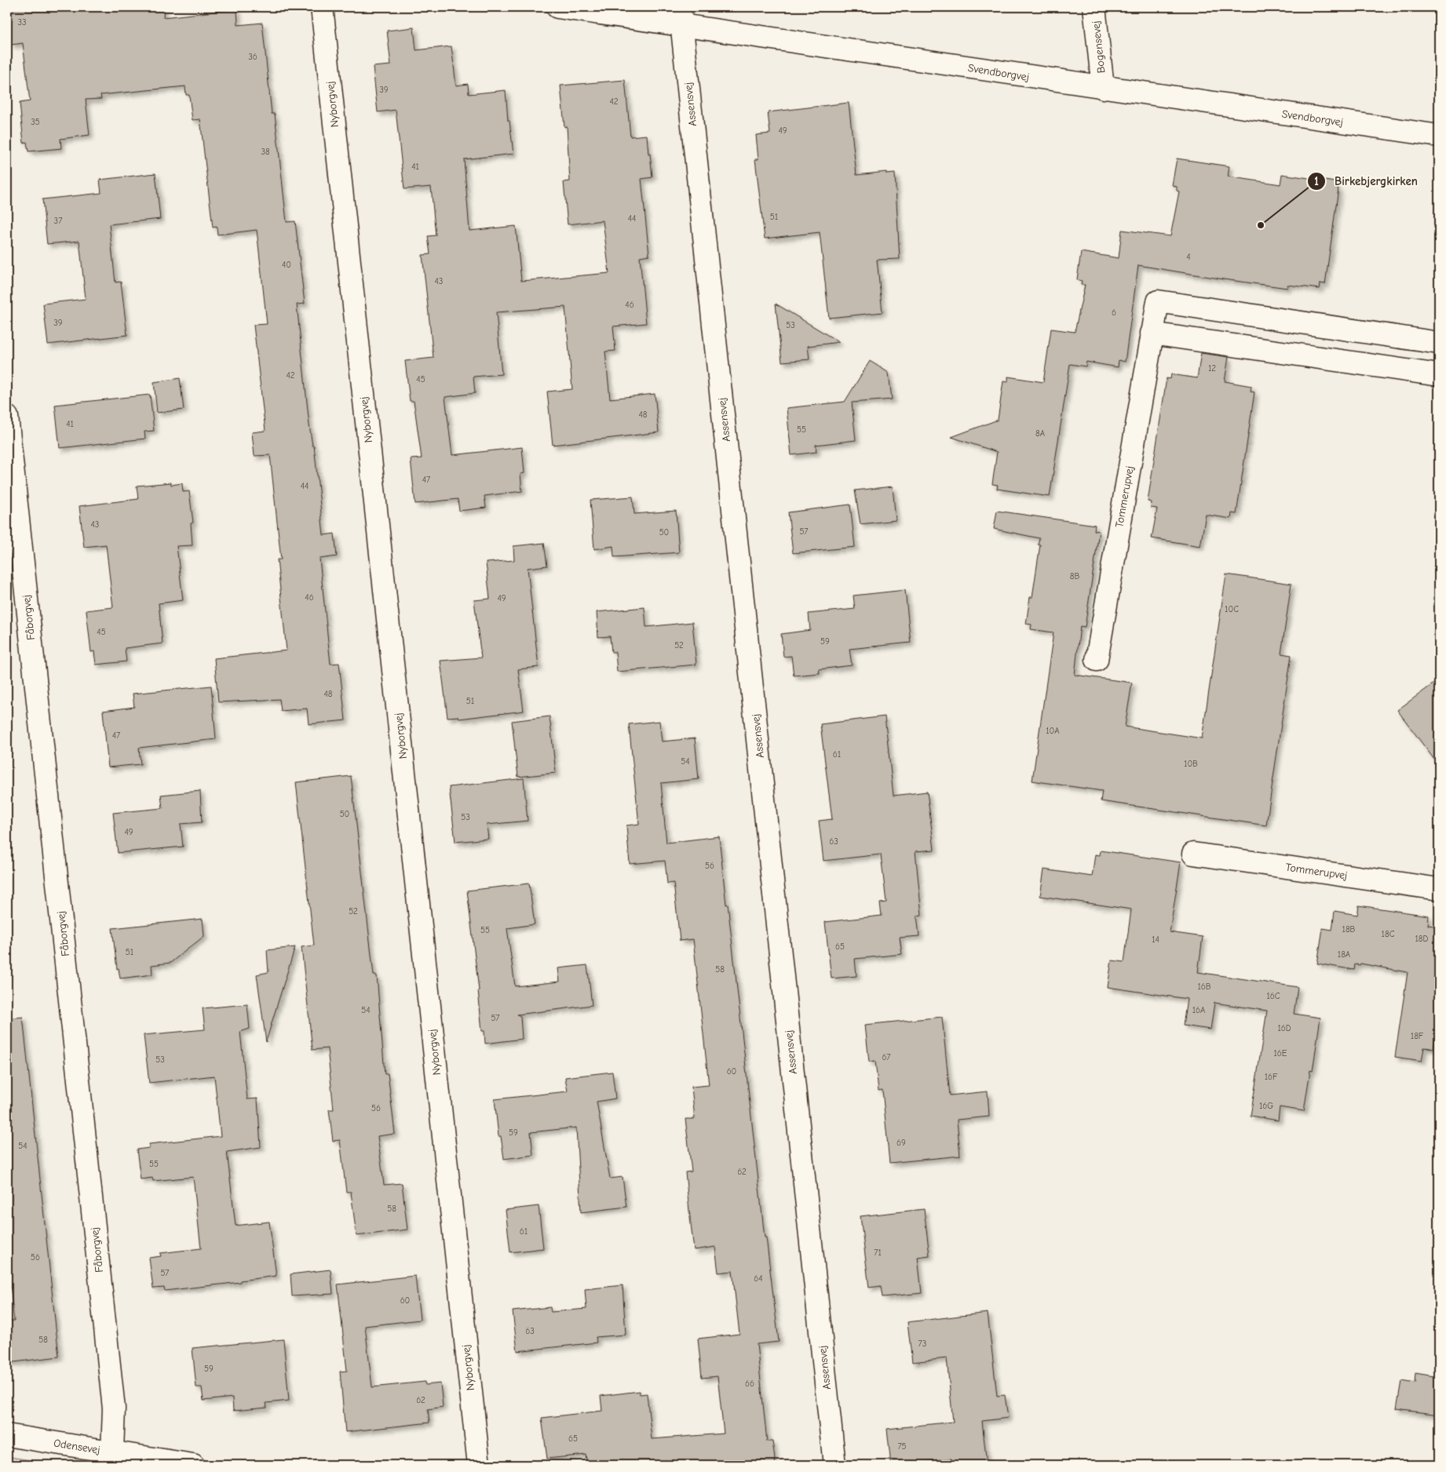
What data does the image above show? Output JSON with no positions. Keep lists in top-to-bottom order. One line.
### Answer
{"streets":{"street":["Bogensevej","Svendborgvej","Nyborgvej","Assensvej","Tommerupvej","Fåborgvej","Odensevej"]},"crossings":[["Bogensevej","Svendborgvej"],["Svendborgvej","Assensvej"],["Fåborgvej","Odensevej"]],"places":["Birkebjergkirken"],"house_numbers":["33","36","39","42","35","49","38","41","51","44","37","4","40","43","46","6","39","53","12","42","45","48","41","55","8A","47","44","43","57","50","8B","46","49","10C","45","59","52","48","51","10A","47","61","54","10B","50","53","49","63","56","52","18B","55","18C","18D","14","65","51","18A","58","16B","16C","54","16A","57","16D","18F","16E","67","53","60","16F","16G","56","59","69","54","55","62","58","61","71","56","57","64","60","63","58","73","59","66","62","65","75"]}
